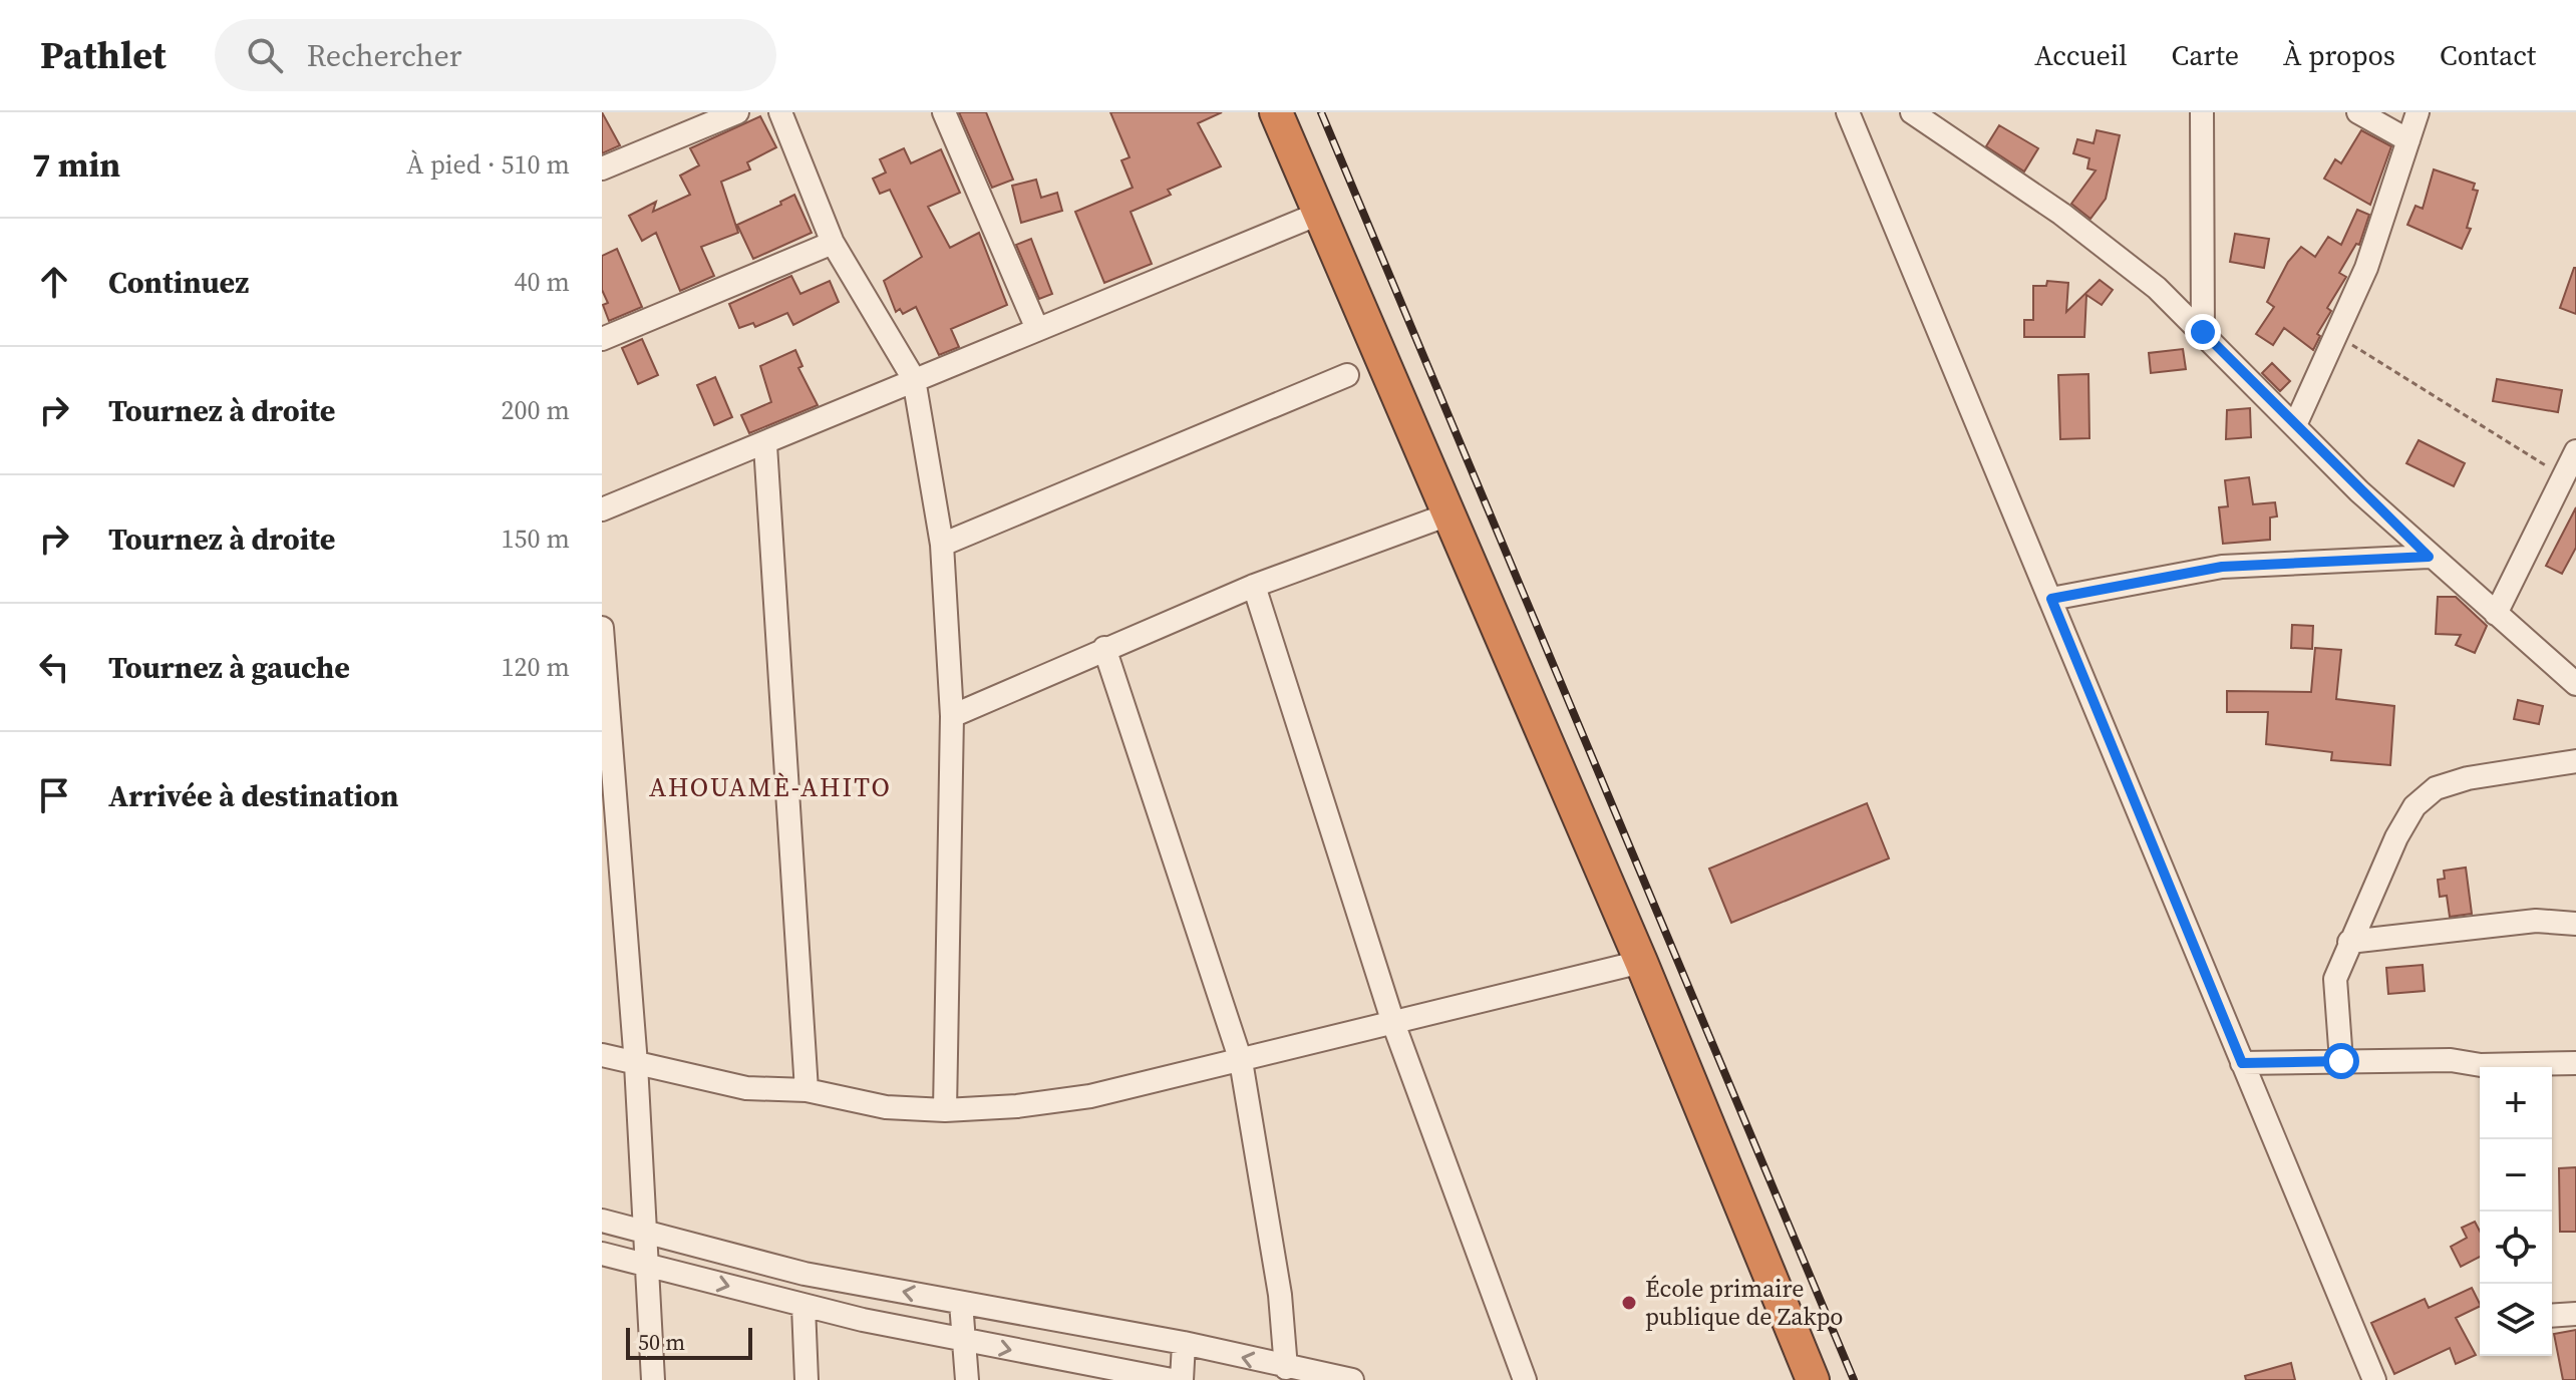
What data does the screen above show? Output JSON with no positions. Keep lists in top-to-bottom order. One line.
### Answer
{"districts":["AHOUAMÈ-AHITO"],"places":["École primaire publique de Zakpo"],"scale_bar":"50 m","page":{"header":"Pathlet","search":"Rechercher","nav":["Accueil","Carte","À propos","Contact"],"heading":["7 min","À pied · 510 m"],"list":[["Continuez","40 m"],["Tournez à droite","200 m"],["Tournez à droite","150 m"],["Tournez à gauche","120 m"],"Arrivée à destination"],"map_buttons":["+","−"],"scale":"50 m"}}
